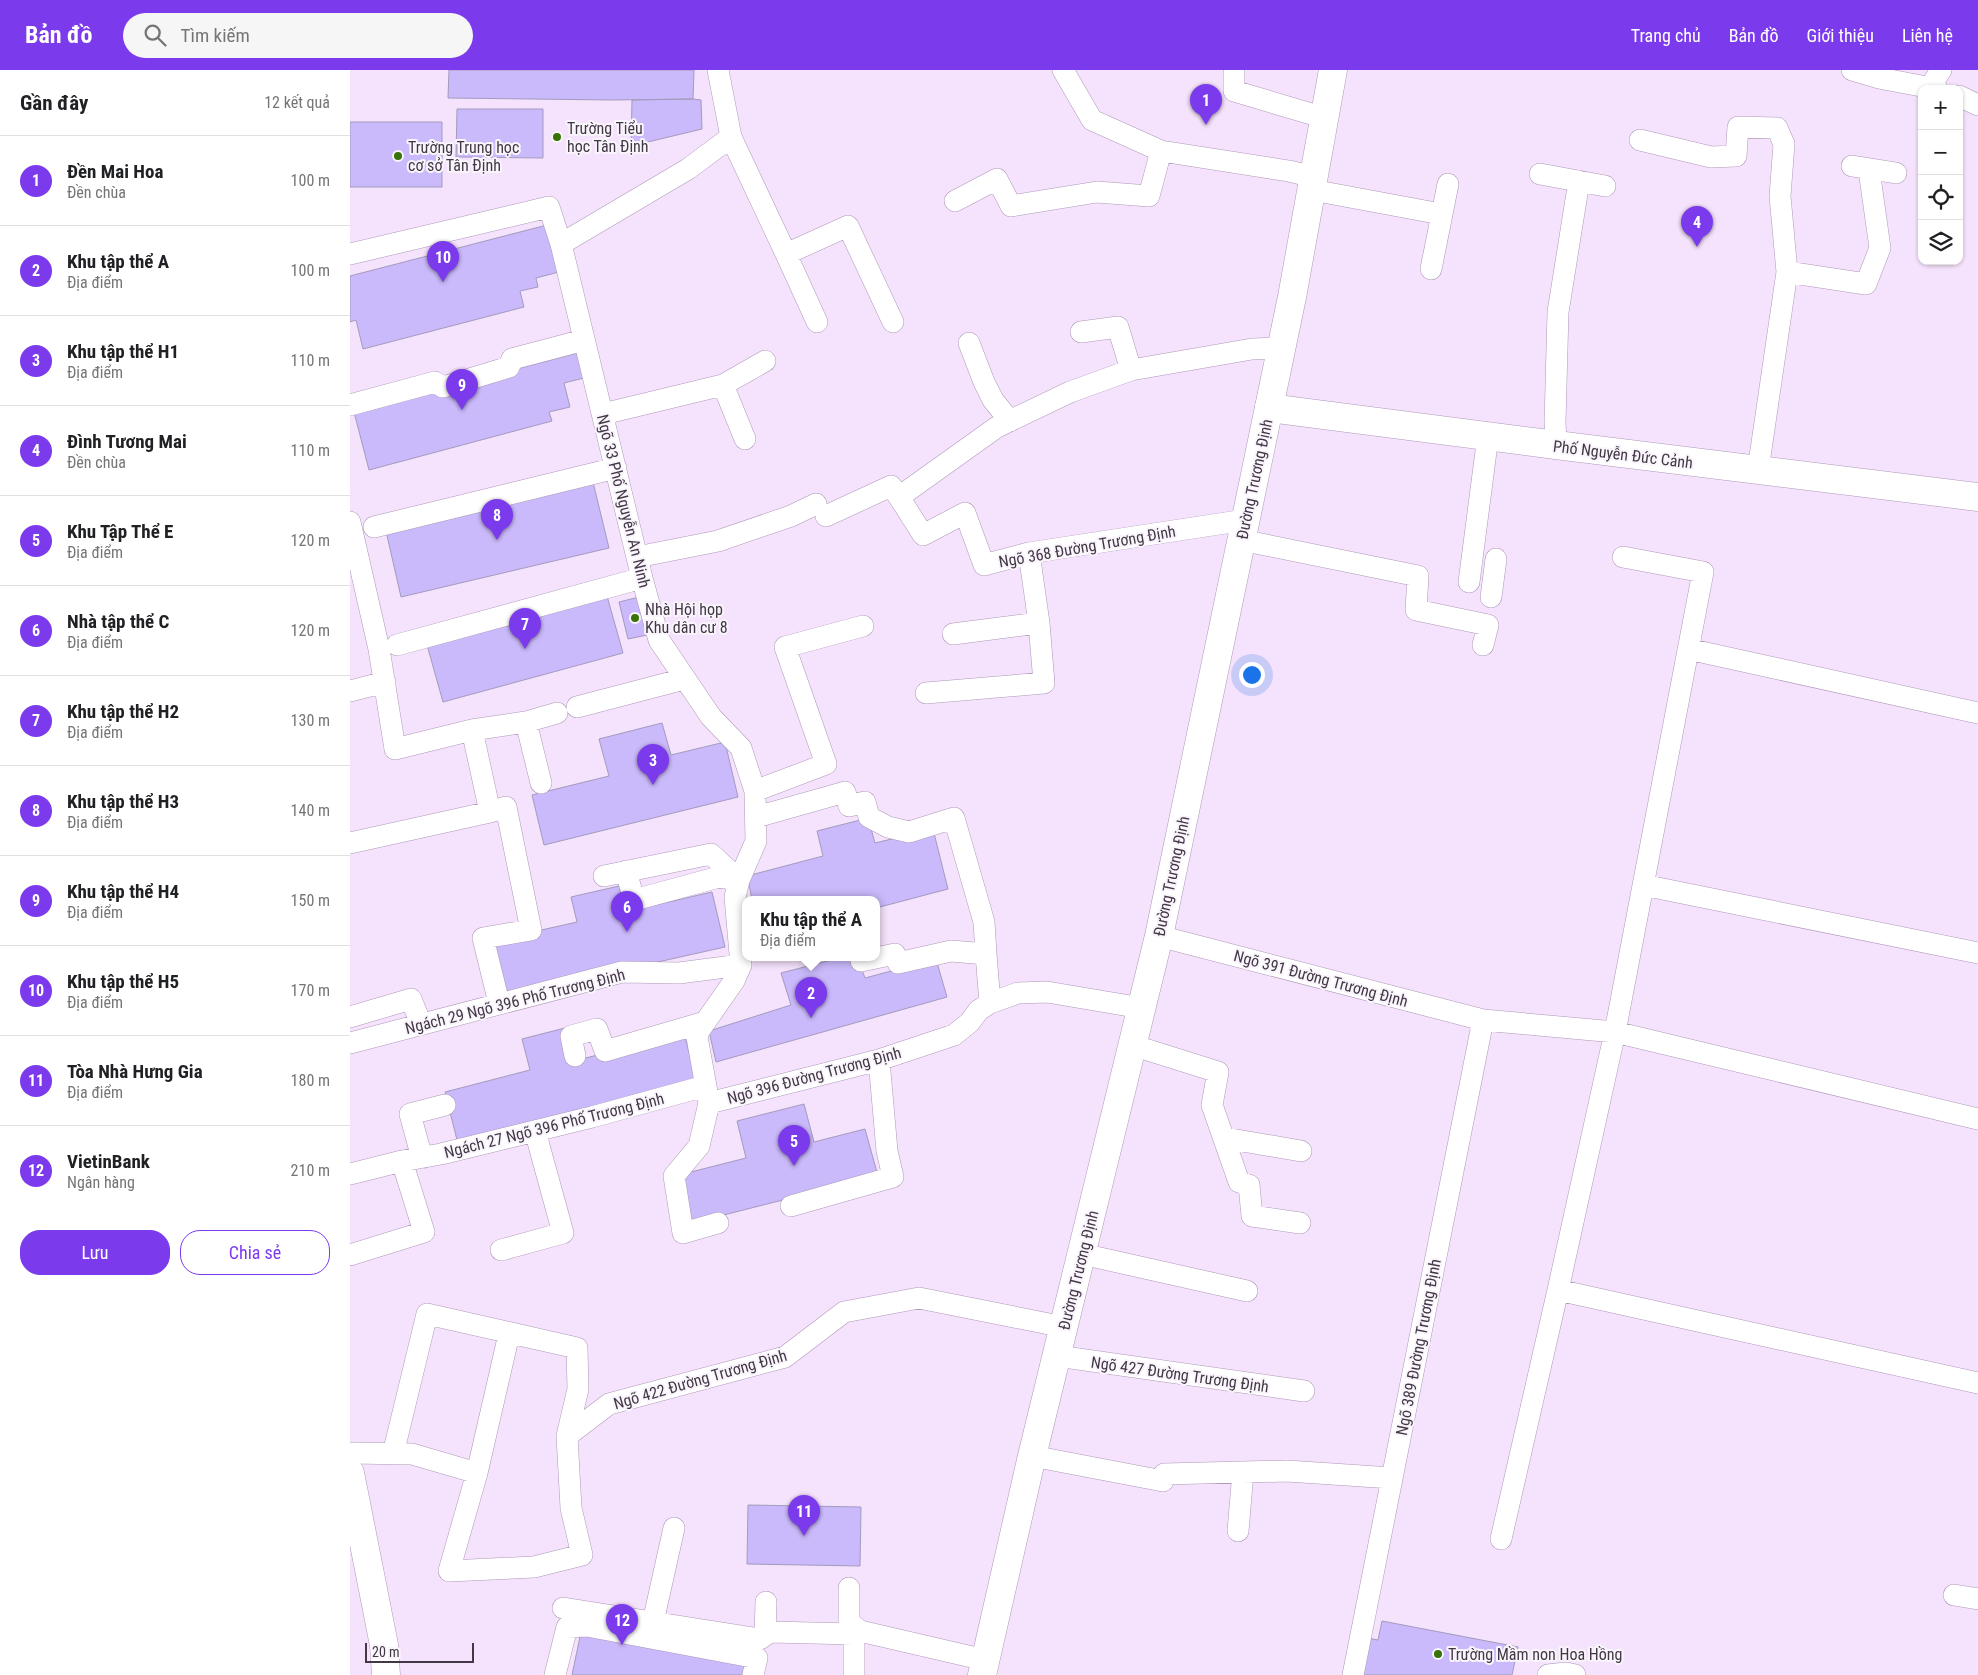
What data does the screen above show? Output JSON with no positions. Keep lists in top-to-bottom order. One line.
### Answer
{"streets":{"main road":["Phố Nguyễn Đức Cảnh","Đường Trương Định"],"lane":["Ngõ 33 Phố Nguyễn An Ninh","Ngõ 368 Đường Trương Định","Ngõ 391 Đường Trương Định","Ngách 29 Ngõ 396 Phố Trương Định","Ngõ 396 Đường Trương Định","Ngách 27 Ngõ 396 Phố Trương Định","Ngõ 389 Đường Trương Định","Ngõ 427 Đường Trương Định","Ngõ 422 Đường Trương Định"]},"crossings":[["Phố Nguyễn Đức Cảnh","Đường Trương Định"],["Đường Trương Định","Ngõ 368 Đường Trương Định"],["Đường Trương Định","Ngõ 391 Đường Trương Định"],["Đường Trương Định","Ngõ 396 Đường Trương Định"],["Đường Trương Định","Ngõ 427 Đường Trương Định"],["Đường Trương Định","Ngõ 422 Đường Trương Định"],["Ngõ 391 Đường Trương Định","Ngõ 389 Đường Trương Định"],["Ngách 29 Ngõ 396 Phố Trương Định","Ngõ 396 Đường Trương Định"],["Ngõ 396 Đường Trương Định","Ngách 27 Ngõ 396 Phố Trương Định"]],"places":["Trường Tiểu học Tân Định","Trường Trung học cơ sở Tân Định","Nhà Hội họp Khu dân cư 8","Trường Mầm non Hoa Hồng"],"scale_bar":"20 m","page":{"header":"Bản đồ","search":"Tìm kiếm","nav":["Trang chủ","Bản đồ","Giới thiệu","Liên hệ"],"heading":["Gần đây","12 kết quả"],"pins":["1","4","10","9","8","7","3","6","2","5","11","12"],"map_buttons":["+","−"],"list":[{"mark":"1","name":"Đền Mai Hoa","note":"Đền chùa","value":"100 m"},{"mark":"2","name":"Khu tập thể A","note":"Địa điểm","value":"100 m"},{"mark":"3","name":"Khu tập thể H1","note":"Địa điểm","value":"110 m"},{"mark":"4","name":"Đình Tương Mai","note":"Đền chùa","value":"110 m"},{"mark":"5","name":"Khu Tập Thể E","note":"Địa điểm","value":"120 m"},{"mark":"6","name":"Nhà tập thể C","note":"Địa điểm","value":"120 m"},{"mark":"7","name":"Khu tập thể H2","note":"Địa điểm","value":"130 m"},{"mark":"8","name":"Khu tập thể H3","note":"Địa điểm","value":"140 m"},{"mark":"9","name":"Khu tập thể H4","note":"Địa điểm","value":"150 m"},{"mark":"10","name":"Khu tập thể H5","note":"Địa điểm","value":"170 m"},{"mark":"11","name":"Tòa Nhà Hưng Gia","note":"Địa điểm","value":"180 m"},{"mark":"12","name":"VietinBank","note":"Ngân hàng","value":"210 m"}],"popup":["Khu tập thể A","Địa điểm"],"buttons":["Lưu","Chia sẻ"],"scale":"20 m"}}
